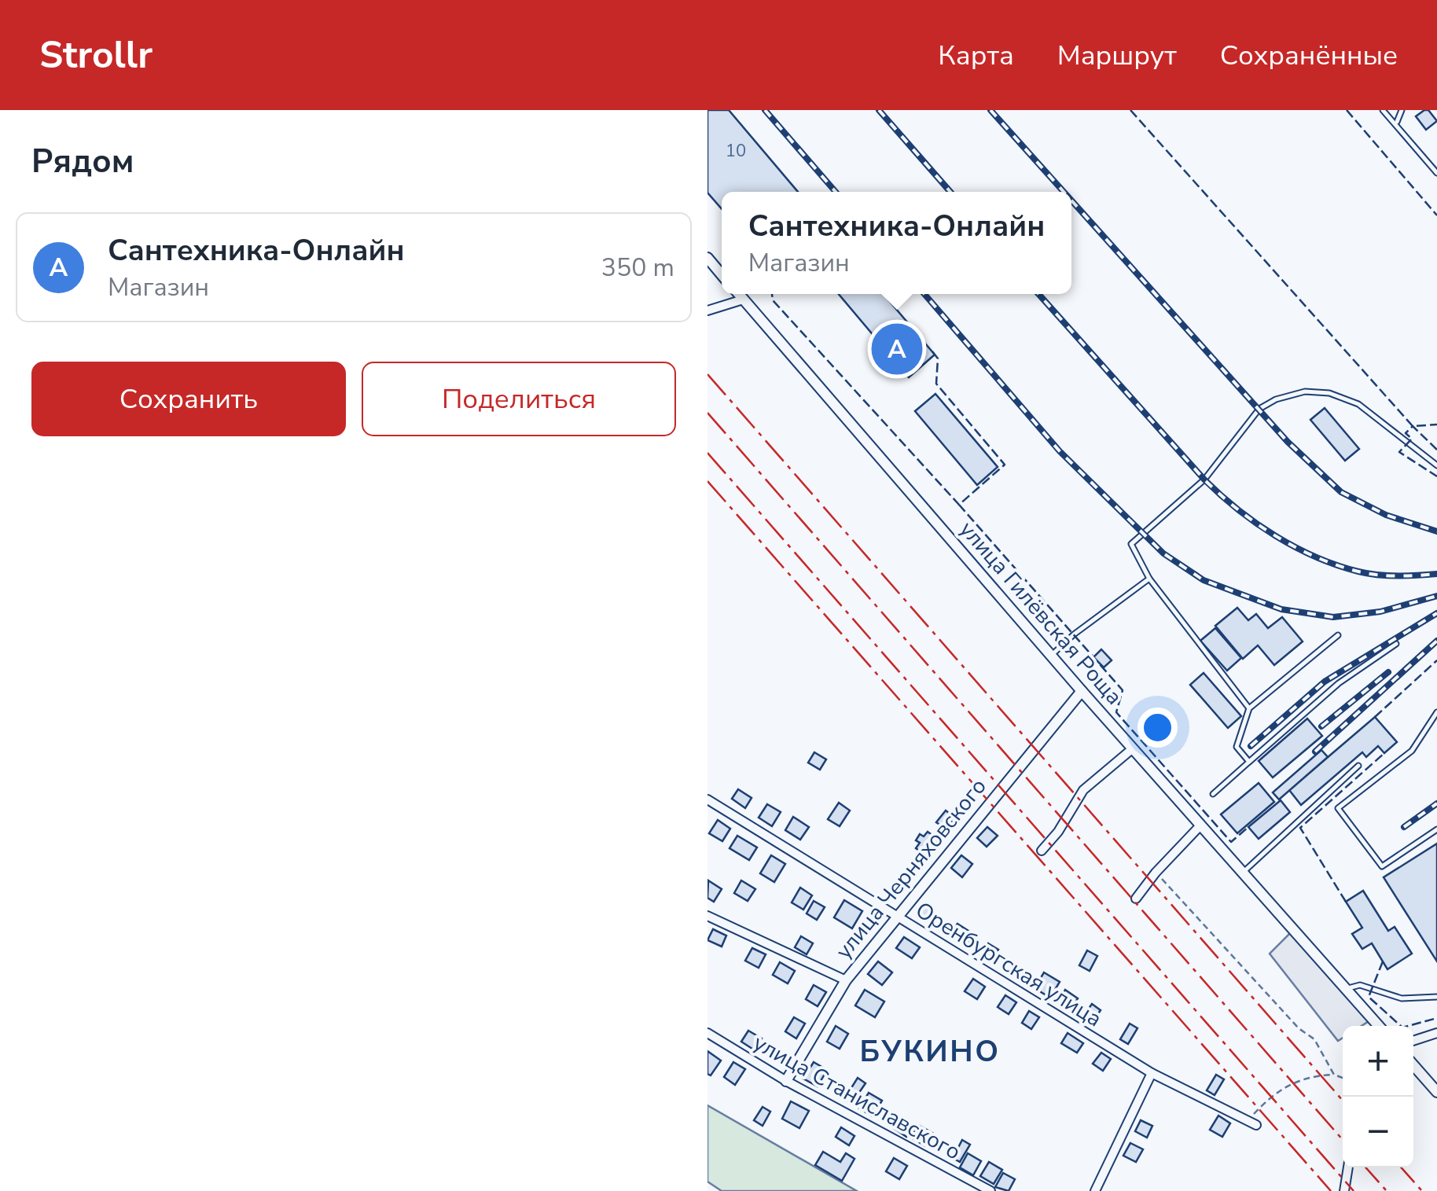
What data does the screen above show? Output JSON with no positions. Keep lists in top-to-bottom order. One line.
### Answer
{"streets":{"street":["улица Гилёвская Роща","улица Черняховского","Оренбургская улица","улица Станиславского"]},"crossings":[["улица Гилёвская Роща","улица Черняховского"],["улица Черняховского","Оренбургская улица"],["улица Черняховского","улица Станиславского"]],"districts":["БУКИНО"],"house_numbers":["10"],"page":{"header":"Strollr","nav":["Карта","Маршрут","Сохранённые"],"heading":"Рядом","popup":["Сантехника-Онлайн","Магазин"],"list":[{"mark":"A","name":"Сантехника-Онлайн","note":"Магазин","value":"350 m"}],"pins":"A","buttons":["Сохранить","Поделиться"],"map_buttons":["+","−"]}}
